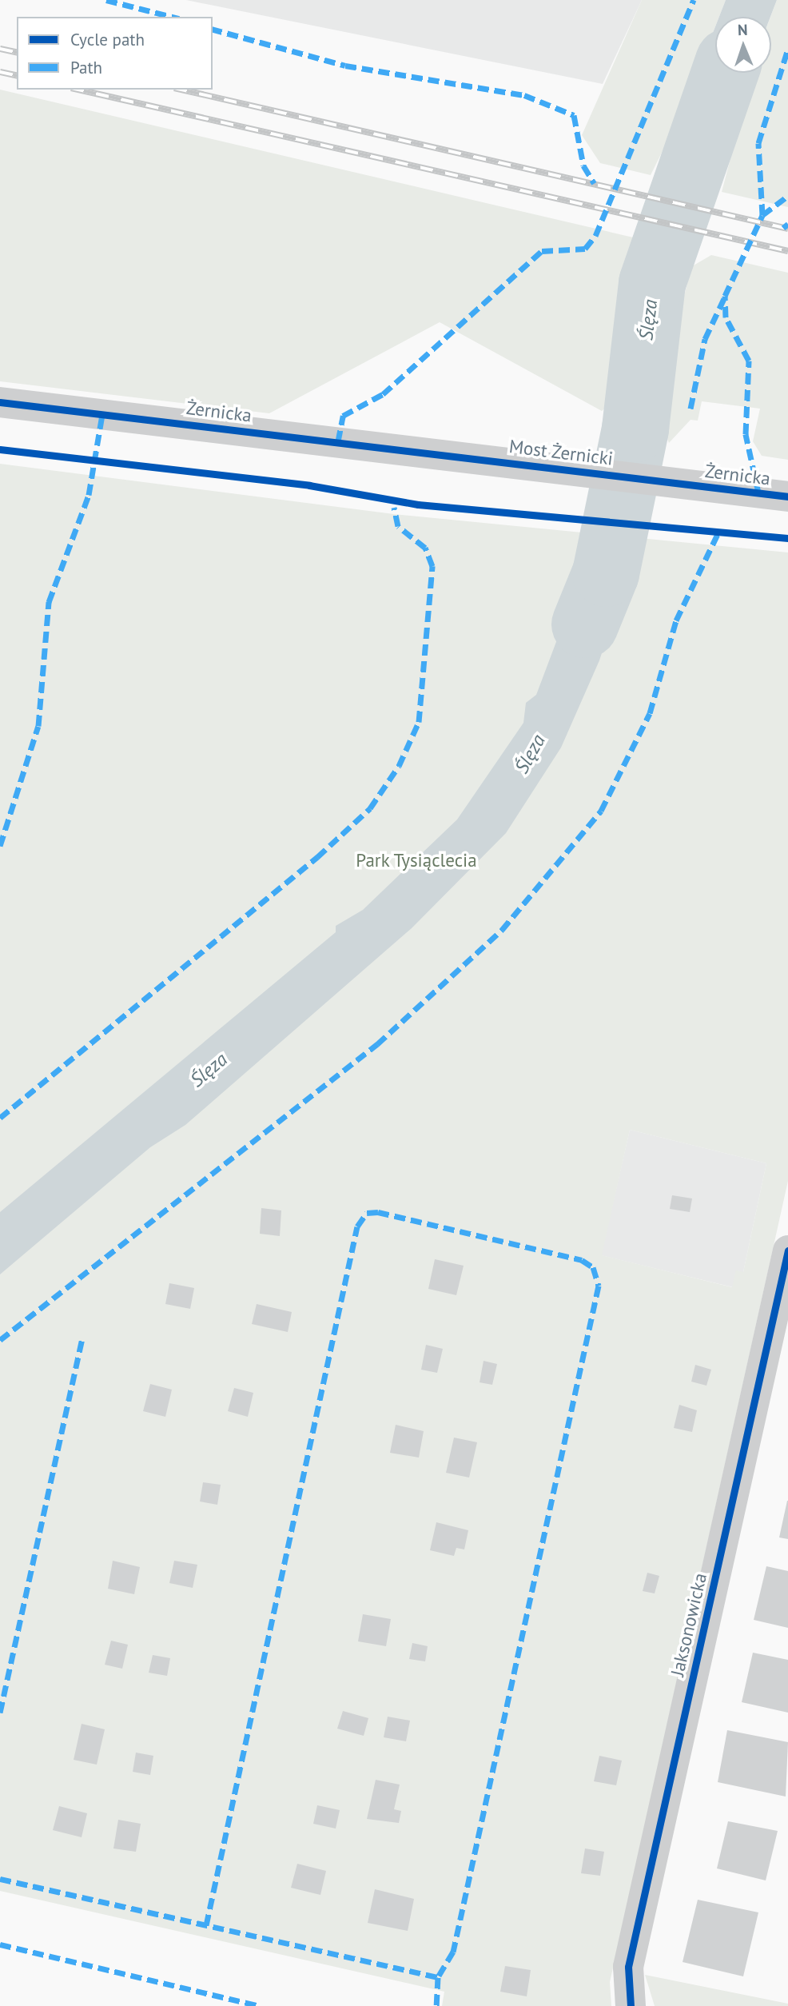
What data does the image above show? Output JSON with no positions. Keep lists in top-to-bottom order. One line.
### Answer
{"streets":{"street":["Żernicka","Most Żernicki","Jaksonowicka"]},"crossings":[["Żernicka","Most Żernicki"]],"water":["Ślęza"],"parks":["Park Tysiąclecia"],"legend":["Cycle path","Path"],"north":"top"}
